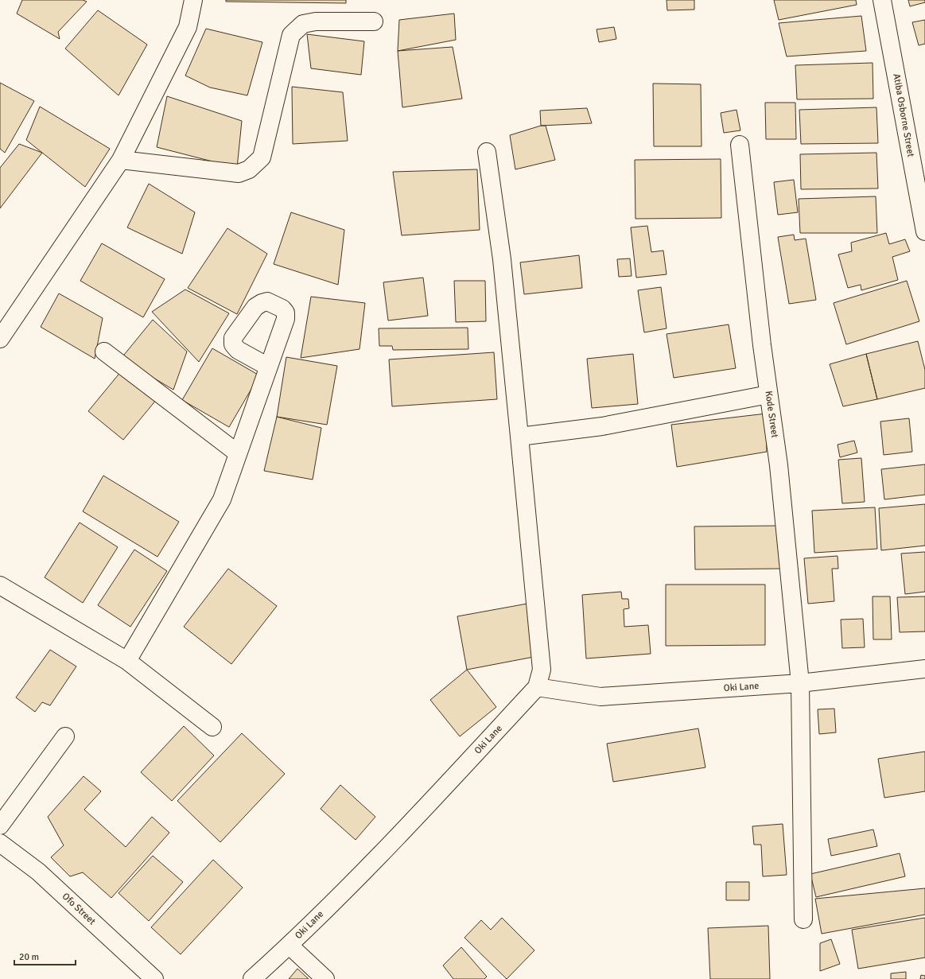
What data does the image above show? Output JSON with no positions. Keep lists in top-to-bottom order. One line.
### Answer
{"streets":{"street":["Atiba Osborne Street","Kode Street","Oki Lane","Ofo Street"]},"crossings":[["Kode Street","Oki Lane"]],"scale_bar":"20 m"}
